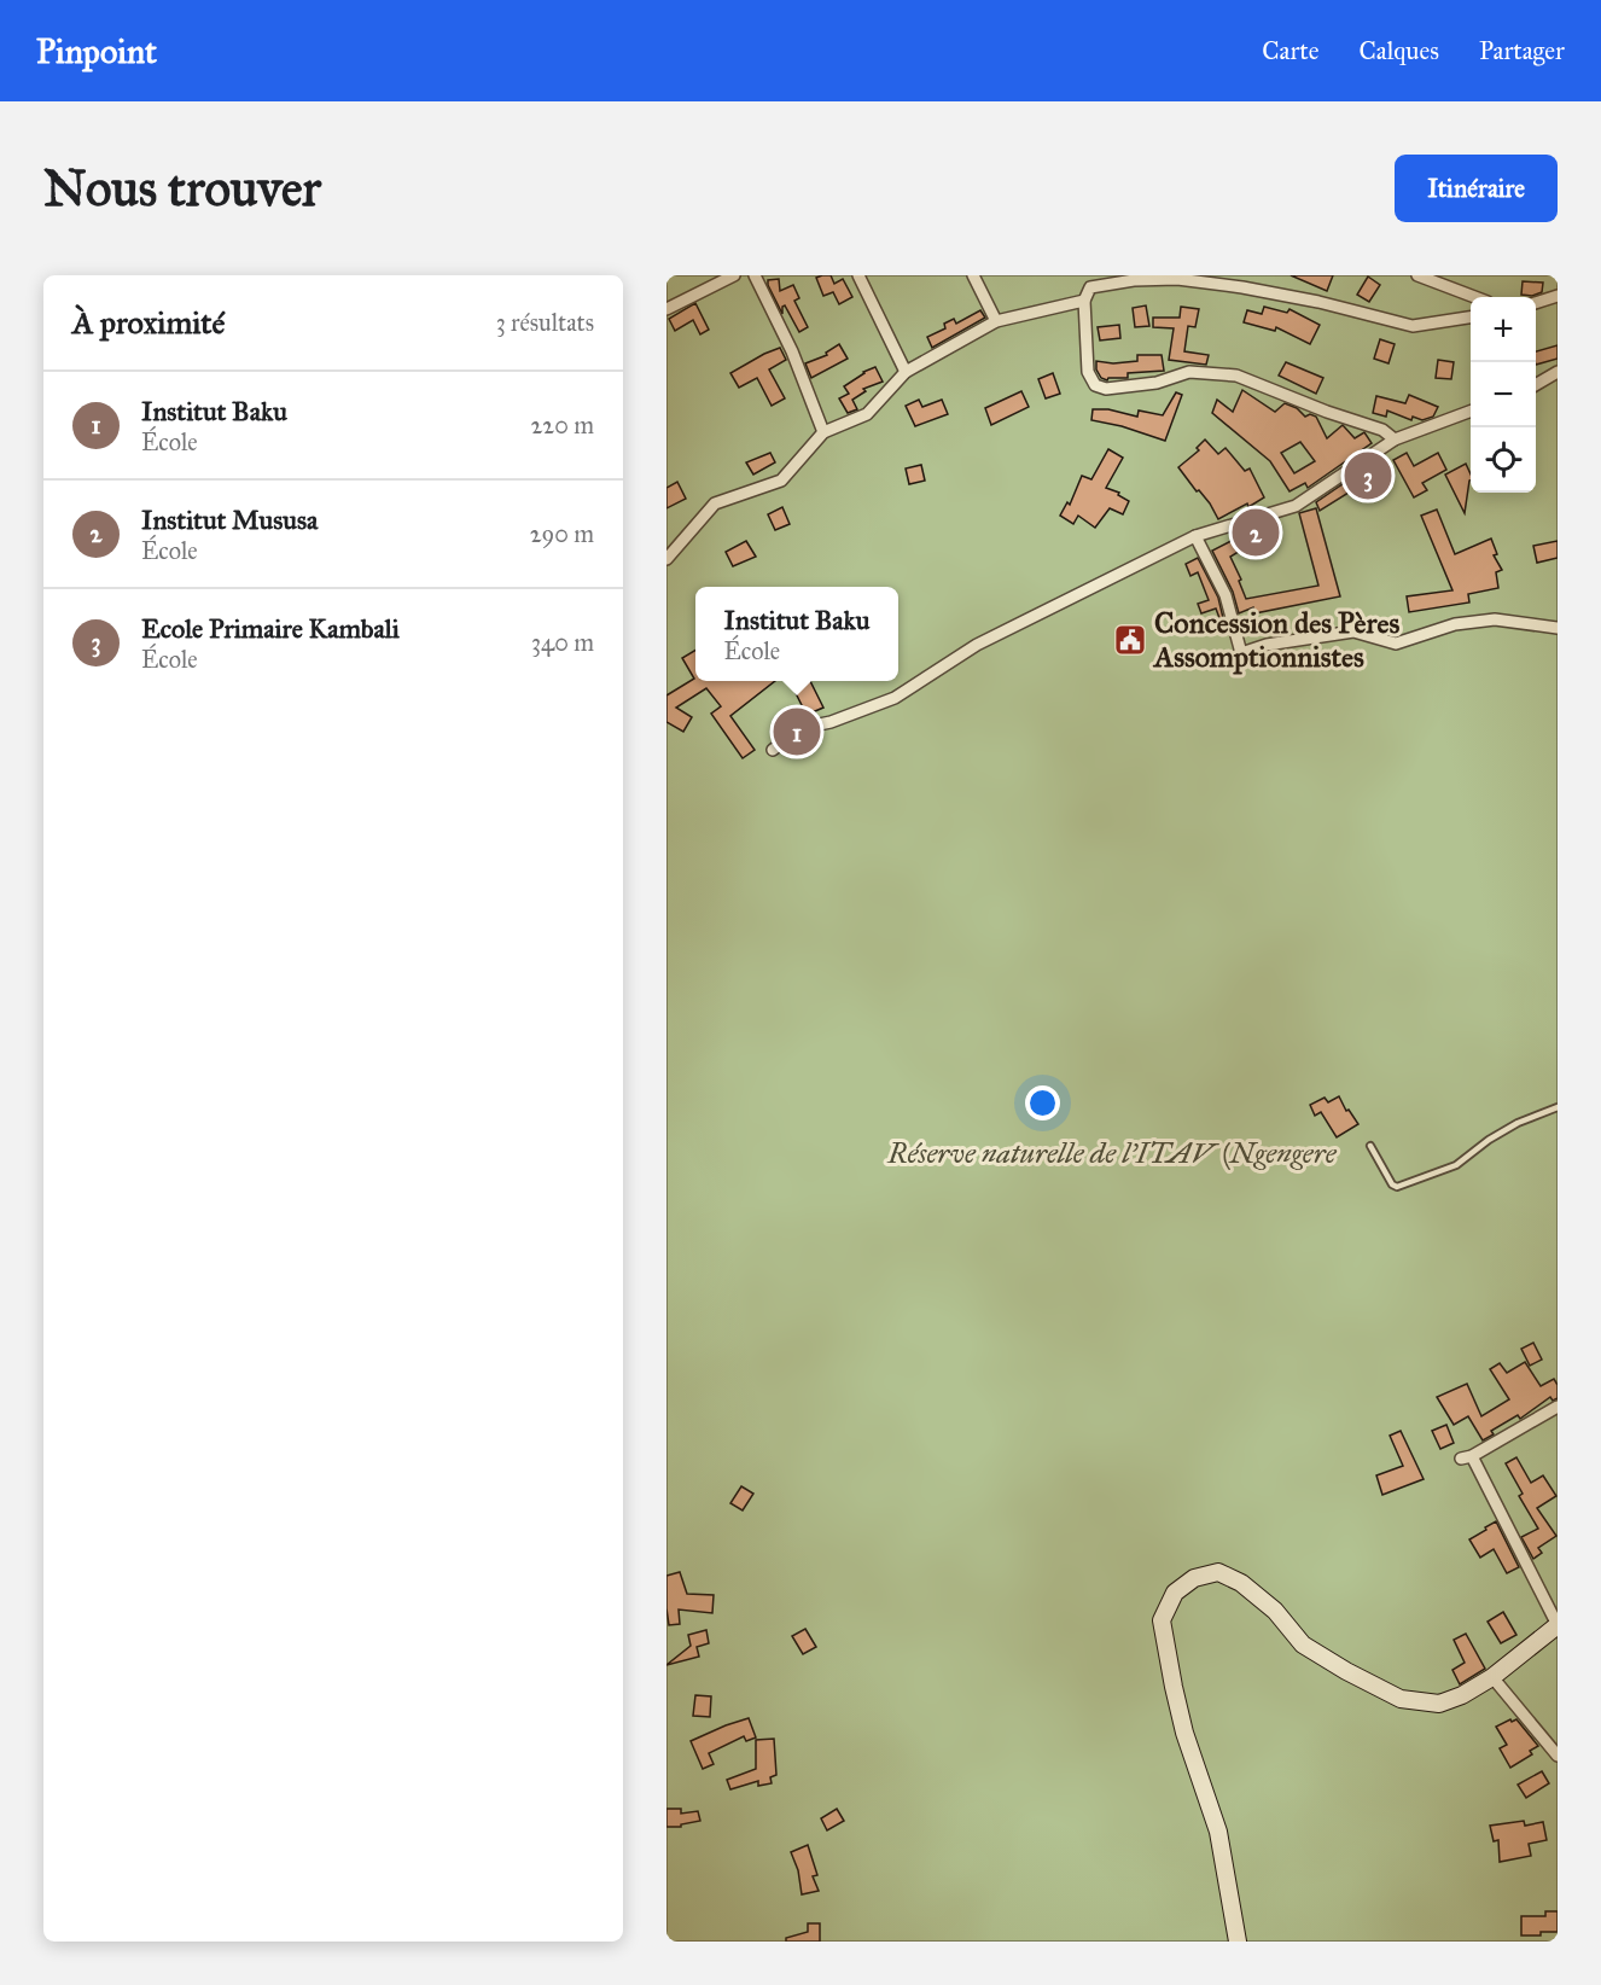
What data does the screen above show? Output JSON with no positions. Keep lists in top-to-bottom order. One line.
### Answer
{"parks":["Réserve naturelle de l'ITAV (Ngengere"],"places":{"public building":["Concession des Pères Assomptionnistes"]},"page":{"header":"Pinpoint","nav":["Carte","Calques","Partager"],"buttons":"Itinéraire","title":"Nous trouver","heading":["À proximité","3 résultats"],"map_buttons":["+","−"],"list":[{"mark":"1","name":"Institut Baku","note":"École","value":"220 m"},{"mark":"2","name":"Institut Mususa","note":"École","value":"290 m"},{"mark":"3","name":"Ecole Primaire Kambali","note":"École","value":"340 m"}],"pins":["3","2","1"],"popup":["Institut Baku","École"]}}
